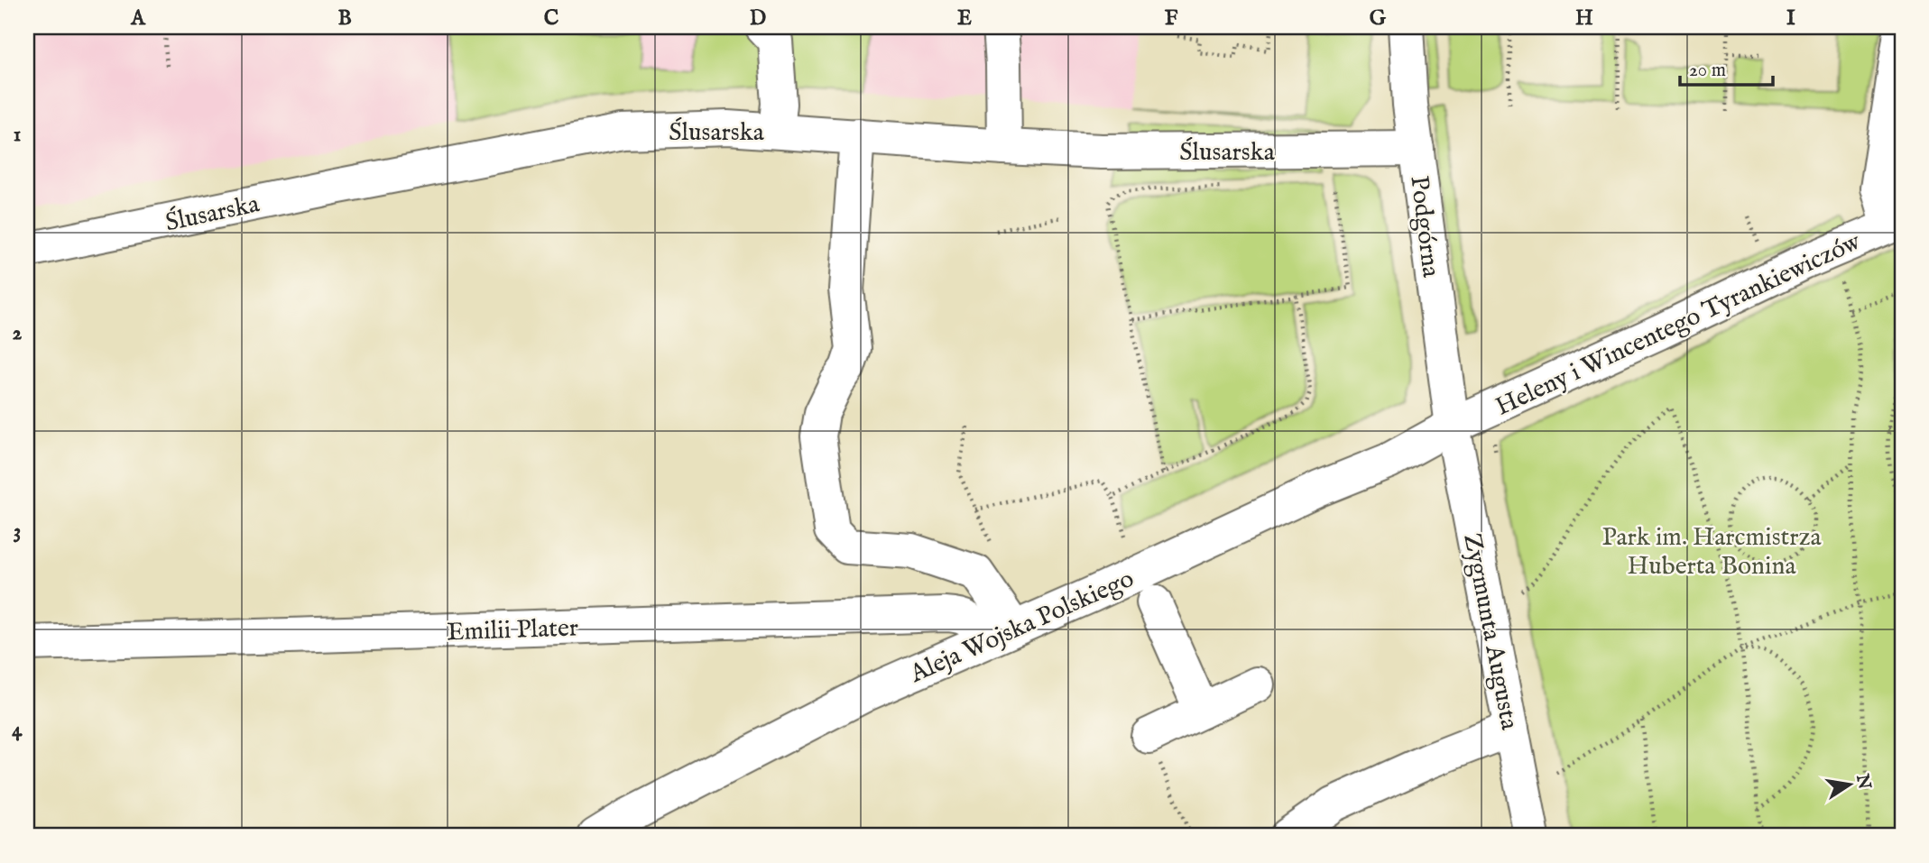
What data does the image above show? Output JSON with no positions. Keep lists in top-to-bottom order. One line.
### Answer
{"streets":{"street":["Ślusarska","Podgórna","Heleny i Wincentego Tyrankiewiczów","Aleja Wojska Polskiego","Emilii Plater","Zygmunta Augusta"]},"crossings":[["Ślusarska","Podgórna"],["Podgórna","Heleny i Wincentego Tyrankiewiczów"],["Podgórna","Aleja Wojska Polskiego"],["Podgórna","Zygmunta Augusta"],["Heleny i Wincentego Tyrankiewiczów","Aleja Wojska Polskiego"],["Heleny i Wincentego Tyrankiewiczów","Zygmunta Augusta"],["Aleja Wojska Polskiego","Emilii Plater"],["Aleja Wojska Polskiego","Zygmunta Augusta"]],"parks":["Park im. Harcmistrza Huberta Bonina"],"scale_bar":"20 m","north":"right","grid":{"columns":["A","B","C","D","E","F","G","H","I"],"rows":["1","2","3","4"]}}
